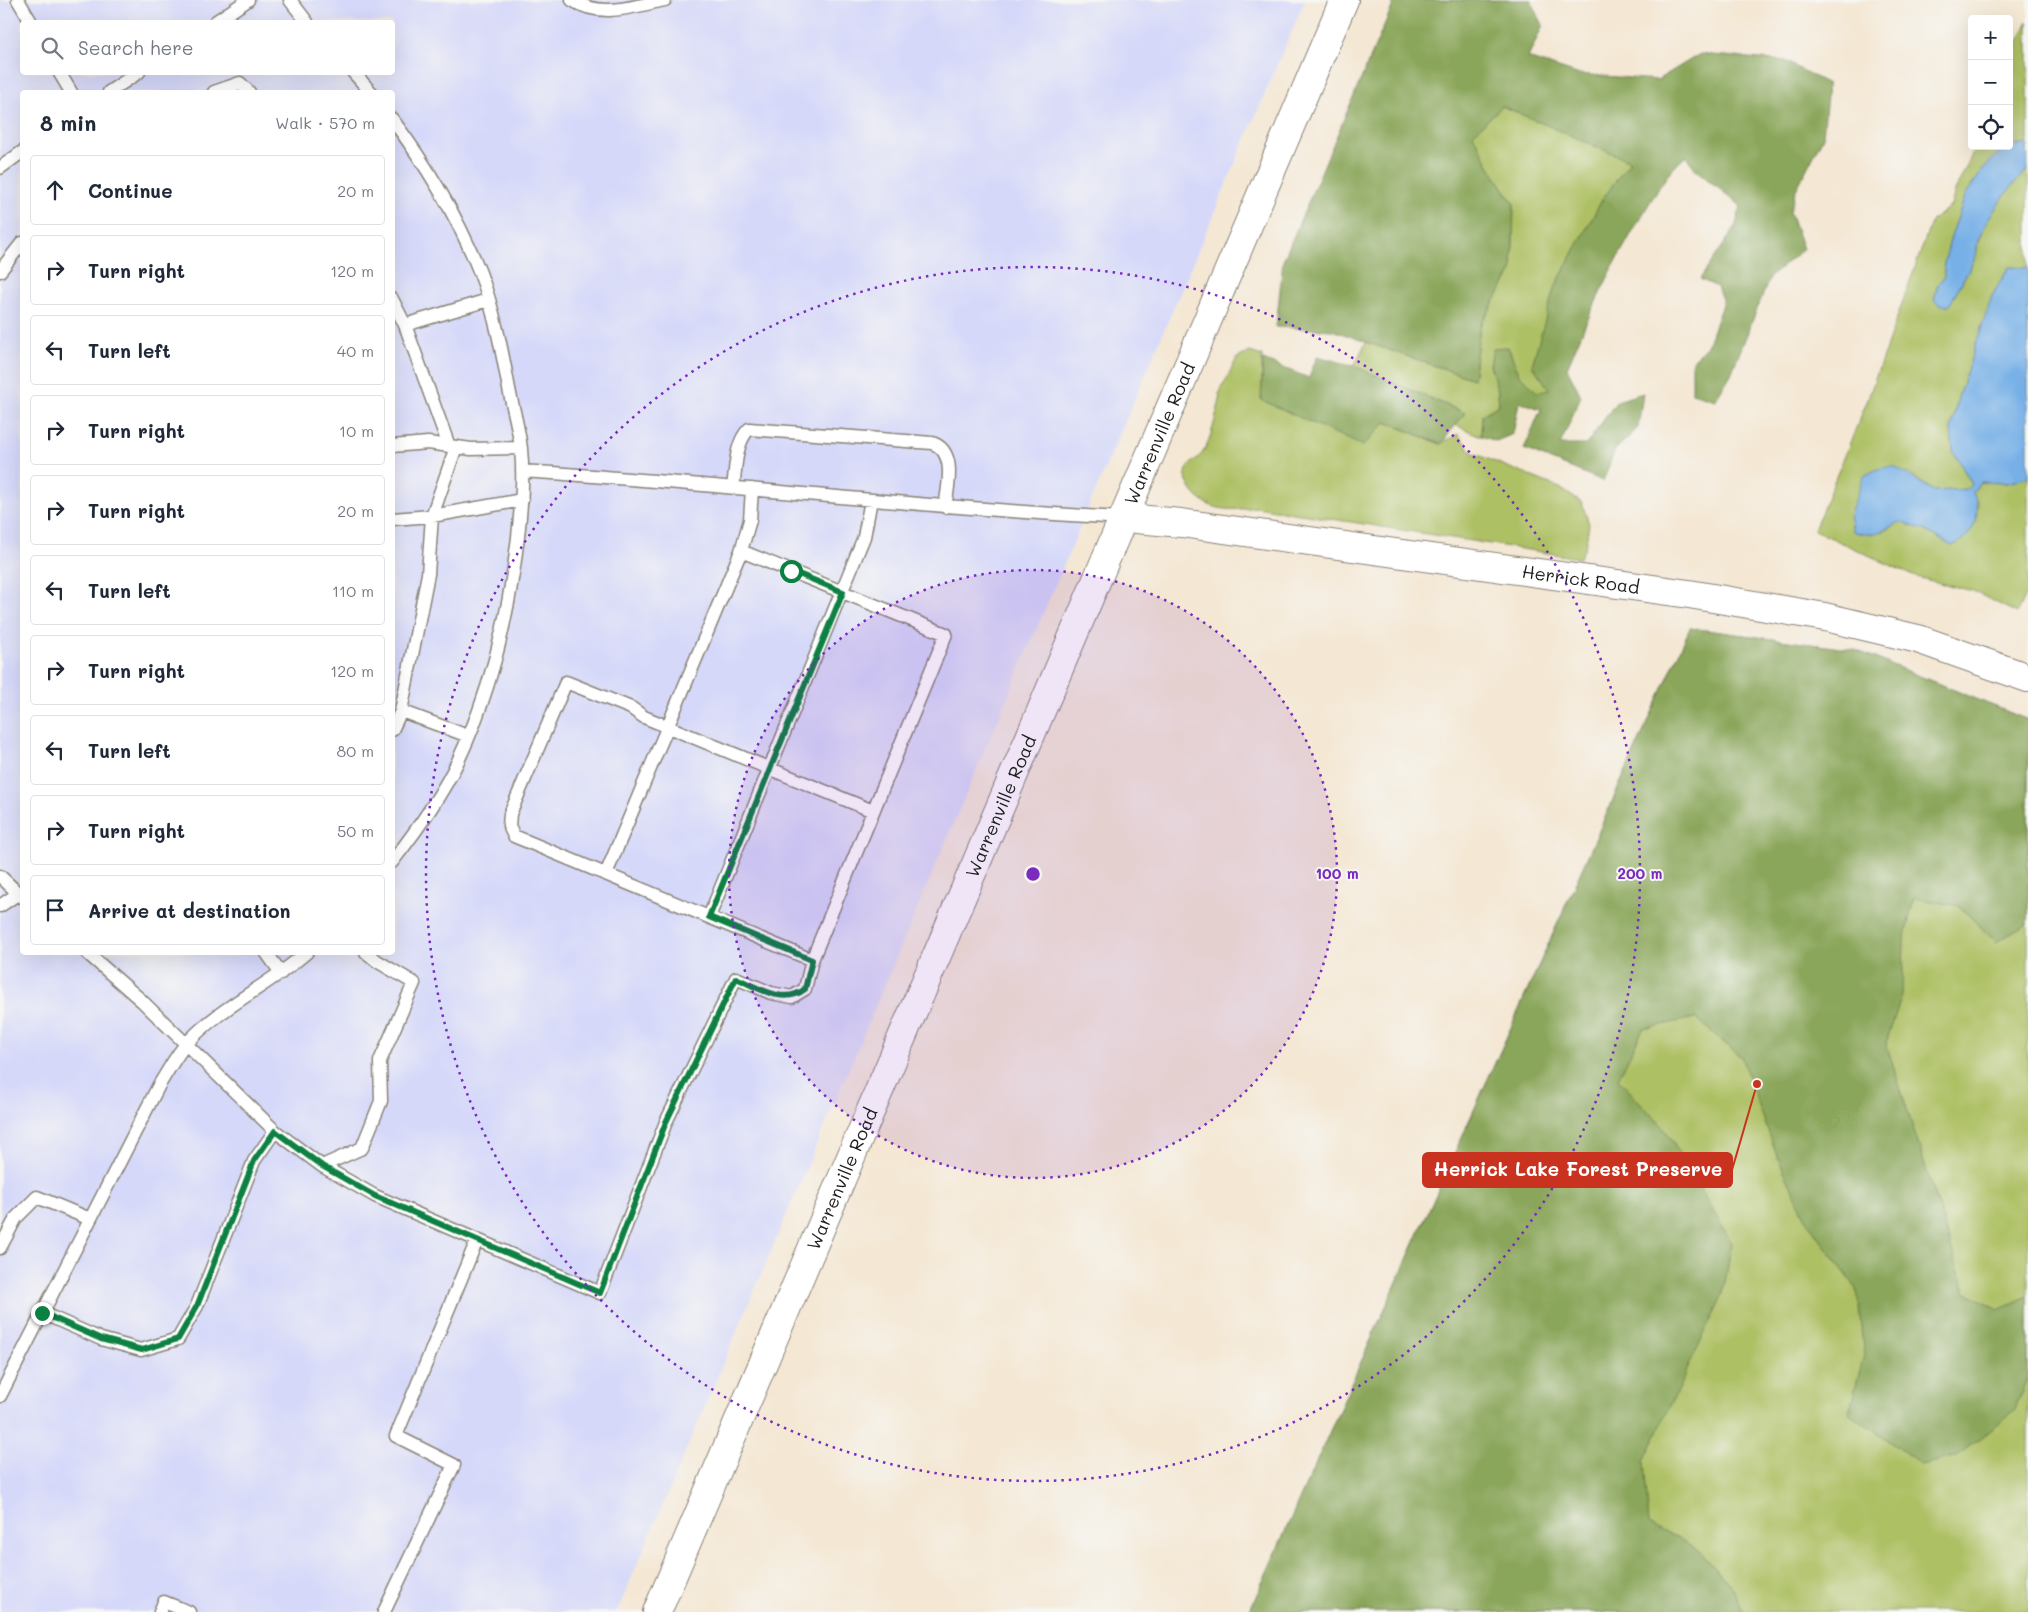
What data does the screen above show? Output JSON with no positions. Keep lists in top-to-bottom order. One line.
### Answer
{"streets":{"main road":["Warrenville Road","Herrick Road"]},"crossings":[["Warrenville Road","Herrick Road"]],"places":["Herrick Lake Forest Preserve"],"page":{"map_buttons":["+","−"],"search":"Search here","heading":["8 min","Walk · 570 m"],"list":[["Continue","20 m"],["Turn right","120 m"],["Turn left","40 m"],["Turn right","10 m"],["Turn right","20 m"],["Turn left","110 m"],["Turn right","120 m"],["Turn left","80 m"],["Turn right","50 m"],"Arrive at destination"]},"rings":["100 m","200 m"]}
